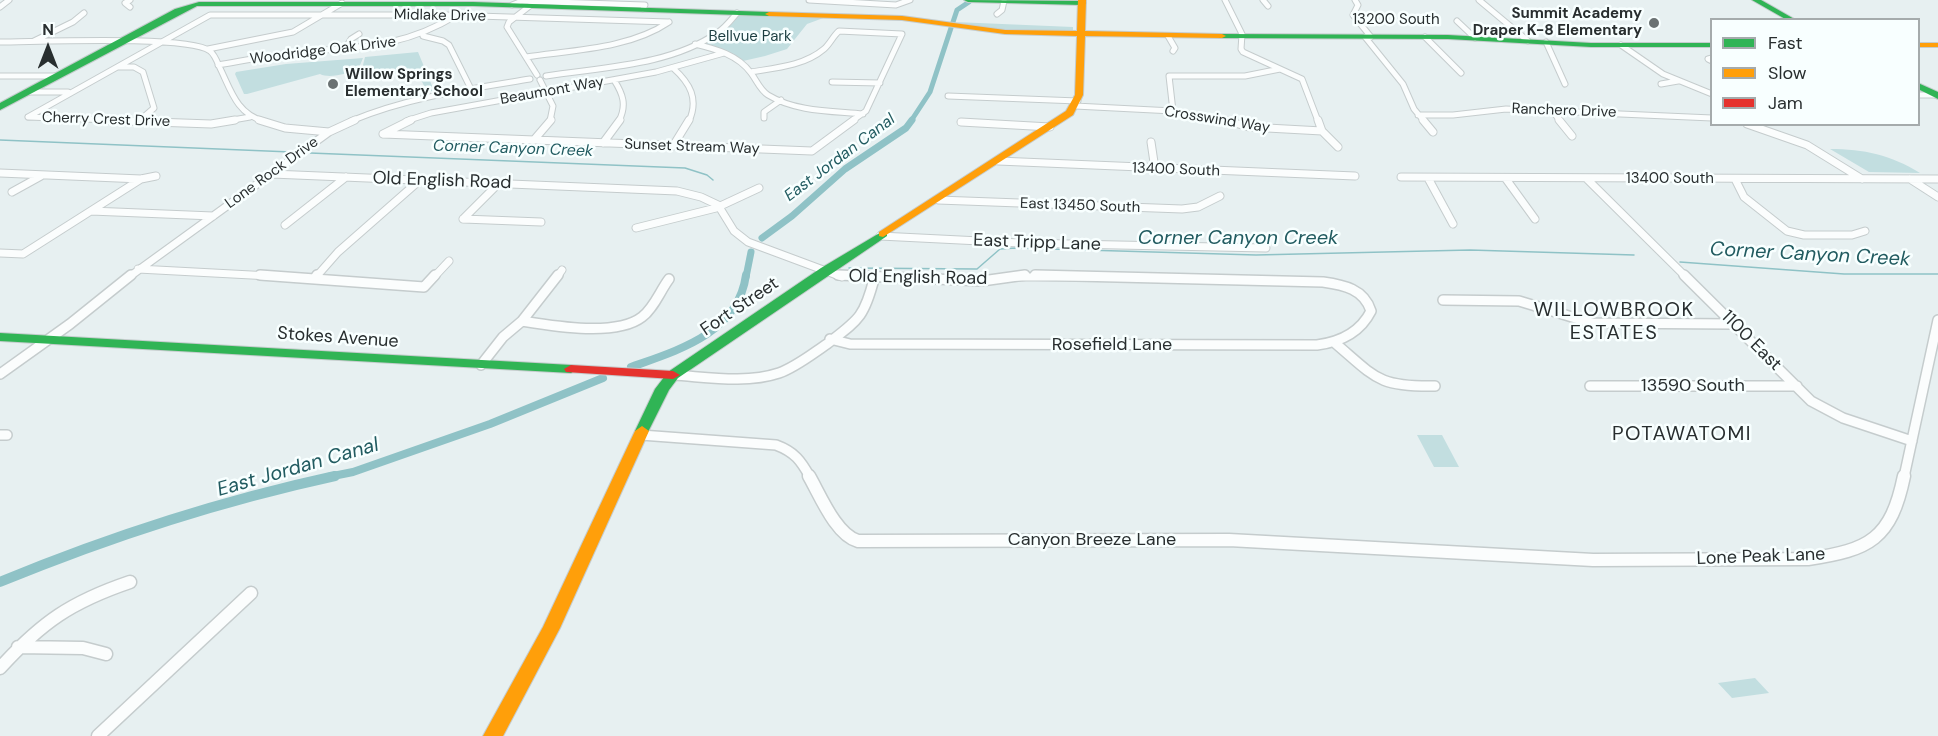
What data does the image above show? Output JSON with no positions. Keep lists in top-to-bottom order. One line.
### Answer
{"streets":{"street":["Midlake Drive","13200 South","Woodridge Oak Drive","Beaumont Way","Ranchero Drive","Cherry Crest Drive","Crosswind Way","Sunset Stream Way","13400 South","Lone Rock Drive","Old English Road","East 13450 South","East Tripp Lane","Fort Street","Stokes Avenue","1100 East","Rosefield Lane","13590 South","Canyon Breeze Lane","Lone Peak Lane"]},"crossings":[["Midlake Drive","13200 South"],["Midlake Drive","Woodridge Oak Drive"],["Midlake Drive","Cherry Crest Drive"],["13200 South","Cherry Crest Drive"],["13200 South","Lone Rock Drive"],["Beaumont Way","Sunset Stream Way"],["Crosswind Way","Fort Street"],["13400 South","Fort Street"],["13400 South","1100 East"],["Lone Rock Drive","Old English Road"],["Lone Rock Drive","Stokes Avenue"],["Old English Road","Fort Street"],["Old English Road","Rosefield Lane"],["East 13450 South","Fort Street"],["East Tripp Lane","Fort Street"],["Fort Street","Stokes Avenue"],["Fort Street","Canyon Breeze Lane"],["1100 East","13590 South"],["1100 East","Lone Peak Lane"],["Canyon Breeze Lane","Lone Peak Lane"]],"districts":["WILLOWBROOK ESTATES","POTAWATOMI"],"water":["Corner Canyon Creek","East Jordan Canal"],"parks":["Bellvue Park"],"places":["Summit Academy Draper K-8 Elementary","Willow Springs Elementary School"],"legend":["Fast","Slow","Jam"],"north":"top"}
